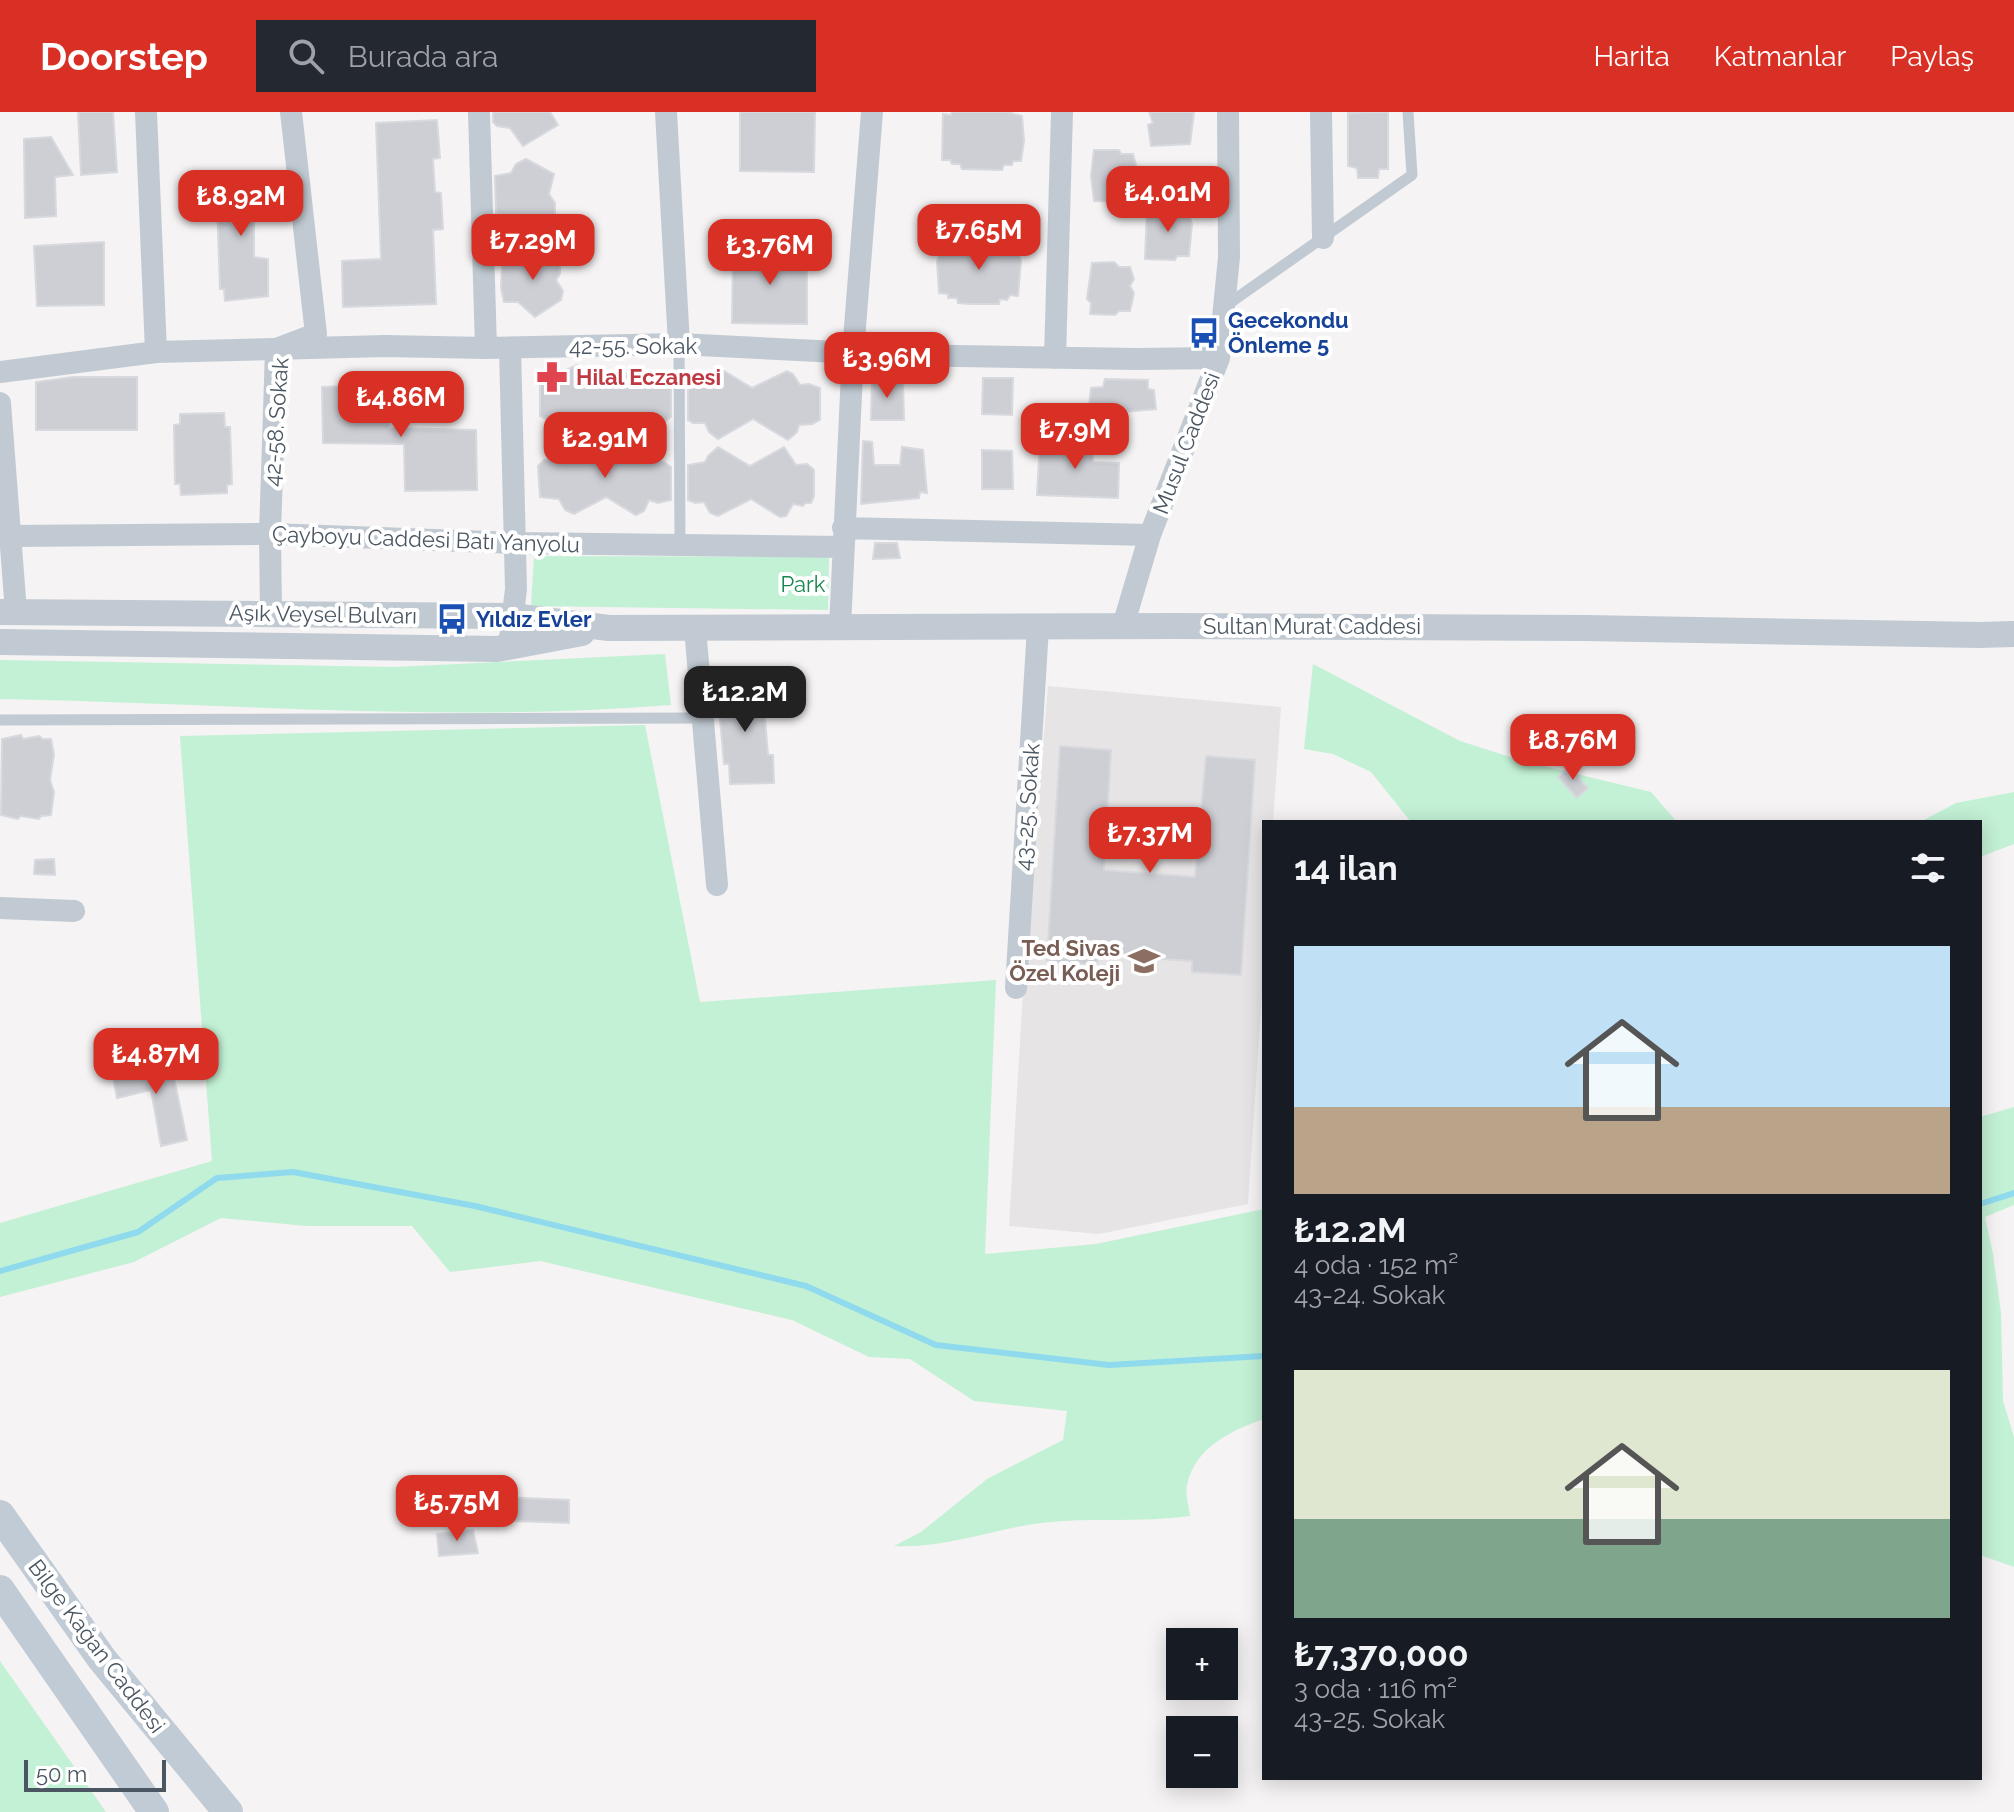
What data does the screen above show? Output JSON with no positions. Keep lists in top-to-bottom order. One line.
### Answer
{"streets":{"main road":["Bilge Kağan Caddesi"],"street":["42-55. Sokak","42-58. Sokak","Musul Caddesi","Çayboyu Caddesi Batı Yanyolu","Aşık Veysel Bulvarı","Sultan Murat Caddesi","43-25. Sokak"]},"crossings":[["42-55. Sokak","42-58. Sokak"],["42-55. Sokak","Musul Caddesi"],["42-58. Sokak","Çayboyu Caddesi Batı Yanyolu"],["42-58. Sokak","Aşık Veysel Bulvarı"],["Musul Caddesi","Çayboyu Caddesi Batı Yanyolu"],["Musul Caddesi","Sultan Murat Caddesi"],["Aşık Veysel Bulvarı","Sultan Murat Caddesi"],["Sultan Murat Caddesi","43-25. Sokak"]],"parks":["Park"],"places":{"bus stop":["Gecekondu Önleme 5","Yıldız Evler"],"pharmacy":["Hilal Eczanesi"],"school or university":["Ted Sivas Özel Koleji"]},"scale_bar":"50 m","page":{"header":"Doorstep","search":"Burada ara","nav":["Harita","Katmanlar","Paylaş"],"price":["₺4.01M","₺8.92M","₺7.65M","₺7.29M","₺3.76M","₺3.96M","₺4.86M","₺7.9M","₺2.91M","₺12.2M","₺8.76M","₺7.37M","₺4.87M","₺5.75M"],"heading":"14 ilan","list":[{"name":"₺12.2M","note":"4 oda · 152 m² · 43-24. Sokak"},{"name":"₺7,370,000","note":"3 oda · 116 m² · 43-25. Sokak"}],"map_buttons":["+","−"],"scale":"50 m"}}
